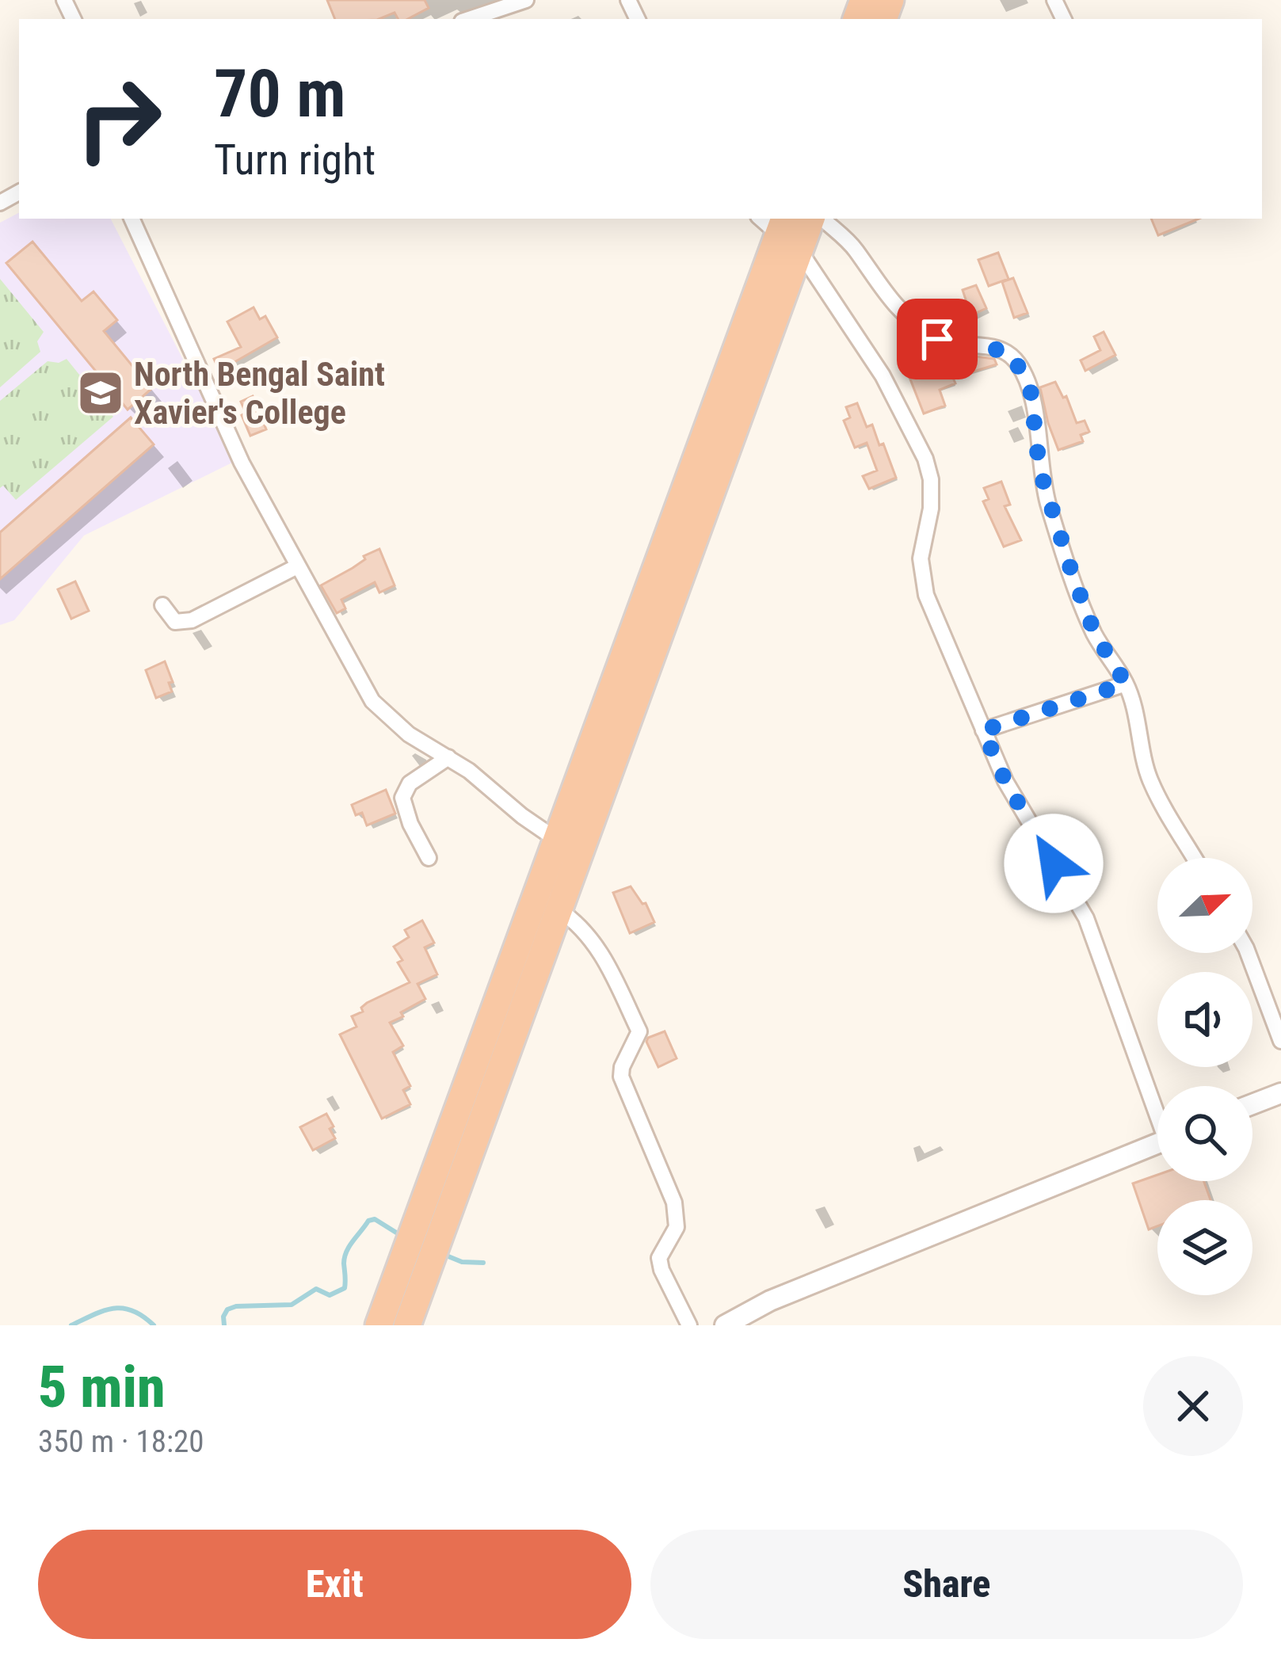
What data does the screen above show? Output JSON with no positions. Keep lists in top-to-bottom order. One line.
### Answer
{"places":{"school or university":["North Bengal Saint Xavier's College"]},"north":"top right","page":{"turn":["70 m","Turn right"],"heading":["5 min","350 m · 18:20"],"buttons":["Exit","Share"]}}
